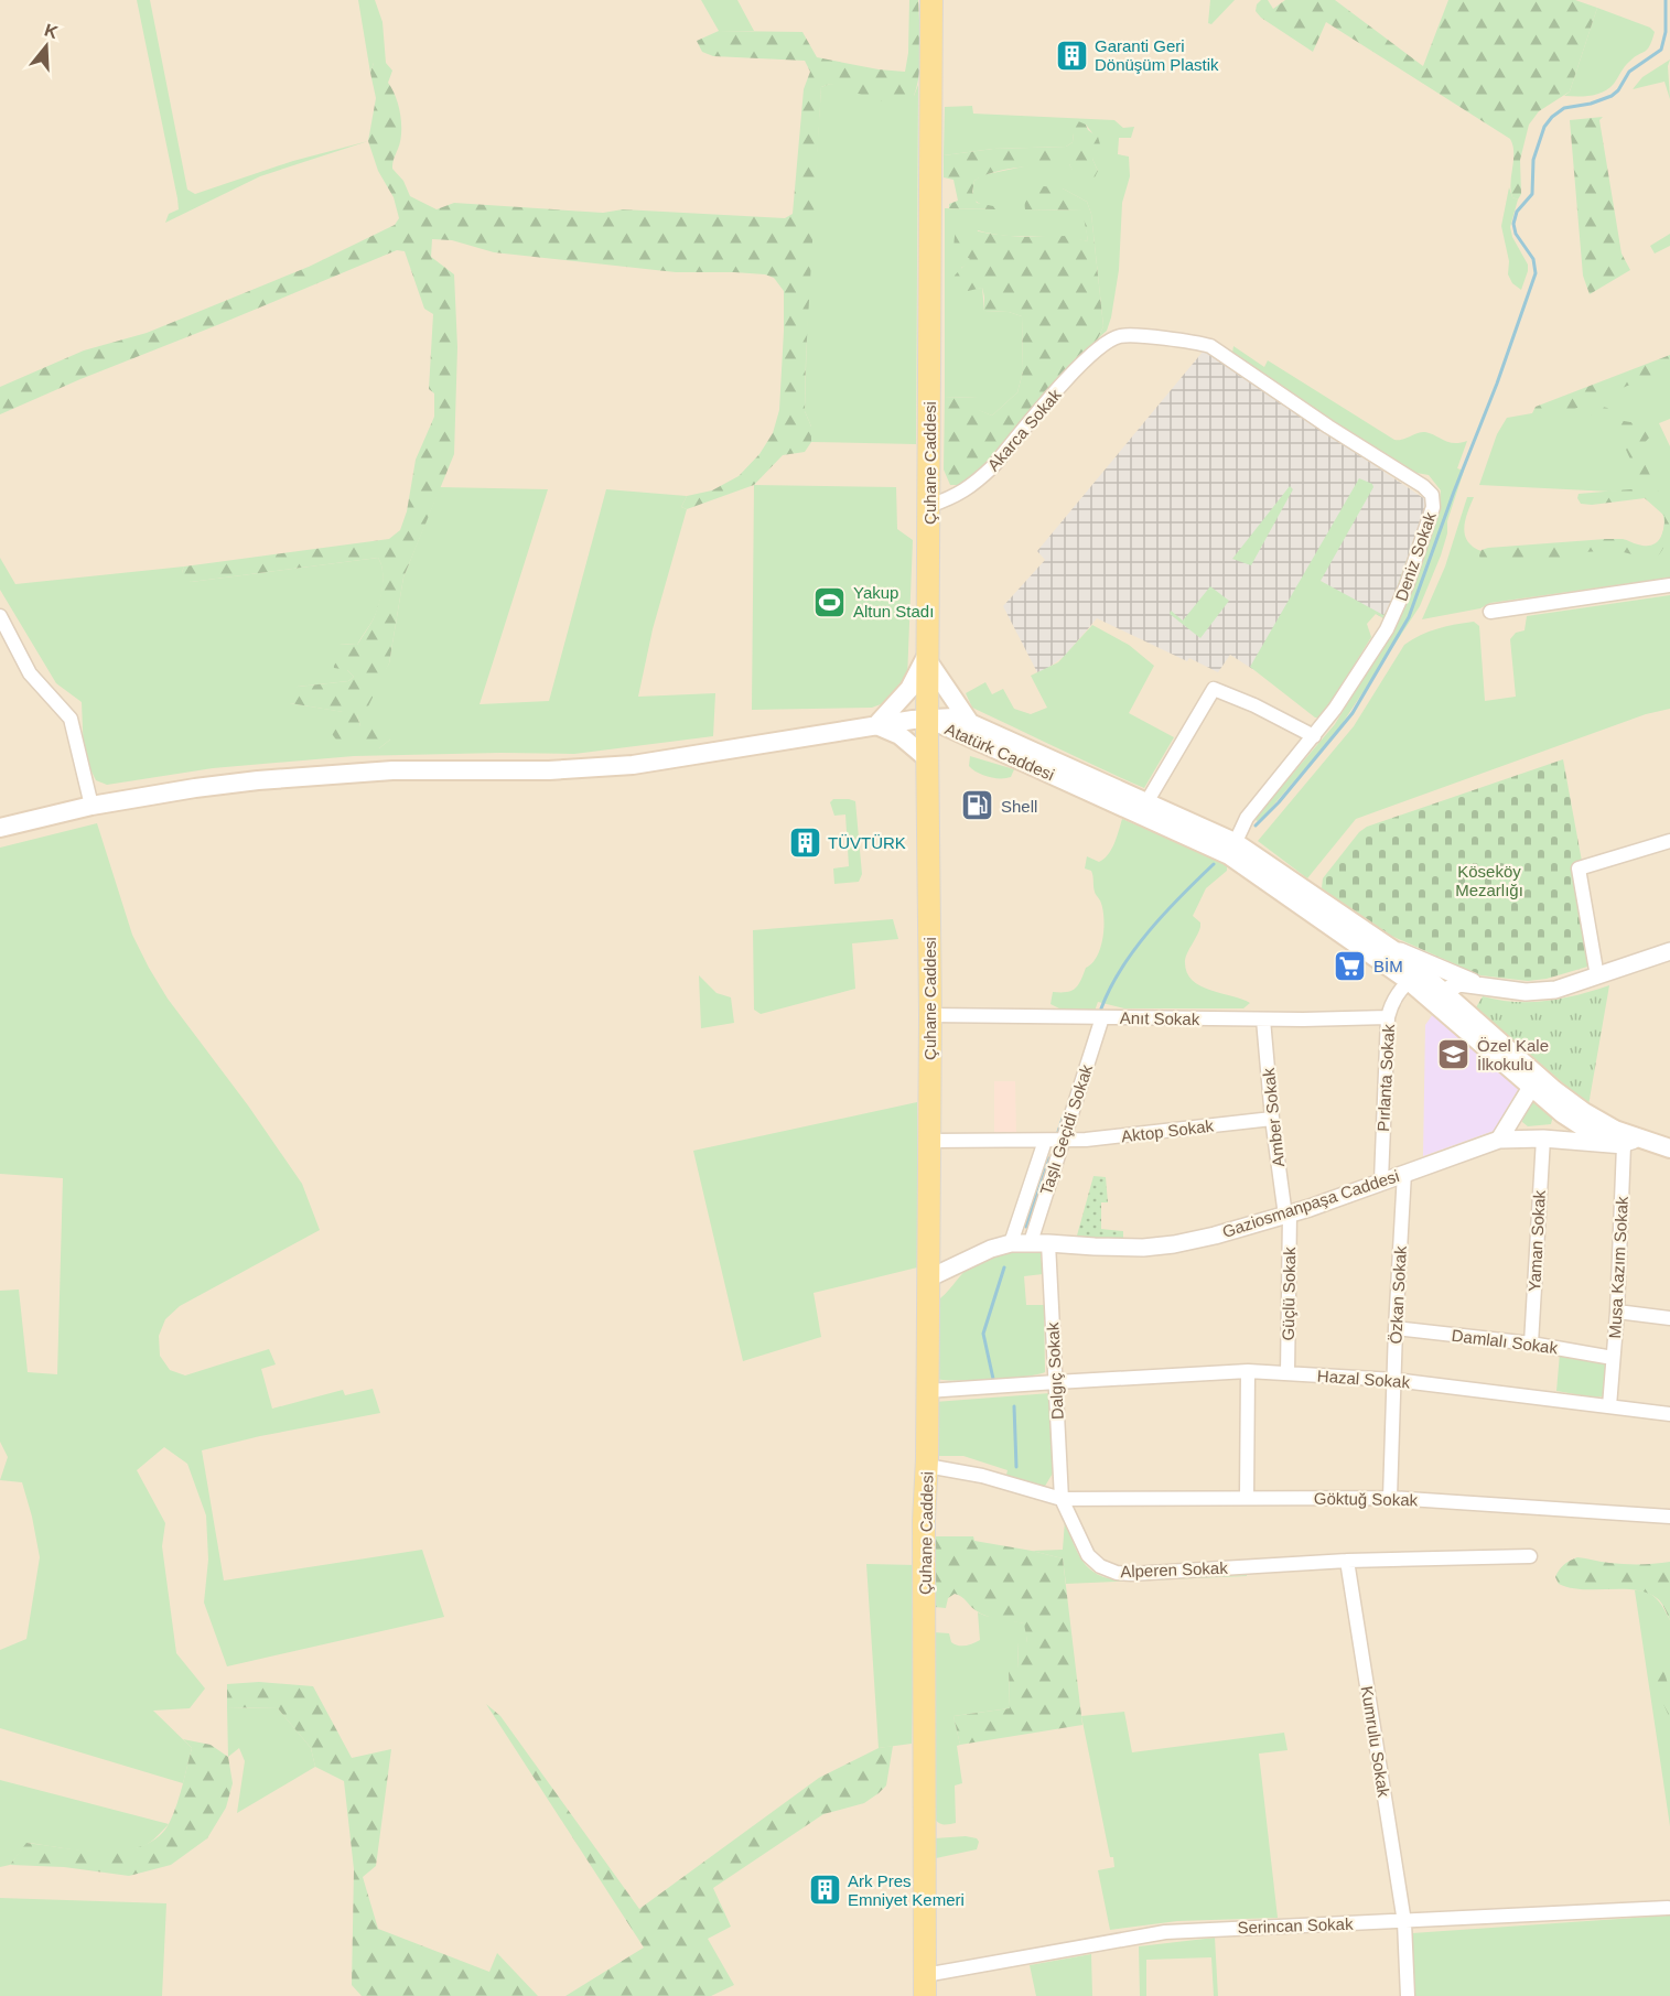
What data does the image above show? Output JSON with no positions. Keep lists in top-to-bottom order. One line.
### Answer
{"streets":{"main road":["Çuhane Caddesi","Atatürk Caddesi"],"street":["Akarca Sokak","Deniz Sokak","Anıt Sokak","Pırlanta Sokak","Amber Sokak","Taşlı Geçidi Sokak","Aktop Sokak","Gaziosmanpaşa Caddesi","Yaman Sokak","Musa Kazım Sokak","Güçlü Sokak","Özkan Sokak","Damlalı Sokak","Dalgıç Sokak","Hazal Sokak","Göktuğ Sokak","Alperen Sokak","Kumrulu Sokak","Serincan Sokak"]},"crossings":[["Akarca Sokak","Çuhane Caddesi"],["Akarca Sokak","Deniz Sokak"],["Çuhane Caddesi","Atatürk Caddesi"],["Çuhane Caddesi","Anıt Sokak"],["Çuhane Caddesi","Aktop Sokak"],["Çuhane Caddesi","Gaziosmanpaşa Caddesi"],["Çuhane Caddesi","Hazal Sokak"],["Çuhane Caddesi","Serincan Sokak"],["Deniz Sokak","Atatürk Caddesi"],["Atatürk Caddesi","Pırlanta Sokak"],["Atatürk Caddesi","Gaziosmanpaşa Caddesi"],["Atatürk Caddesi","Musa Kazım Sokak"],["Anıt Sokak","Pırlanta Sokak"],["Anıt Sokak","Amber Sokak"],["Anıt Sokak","Taşlı Geçidi Sokak"],["Pırlanta Sokak","Gaziosmanpaşa Caddesi"],["Amber Sokak","Aktop Sokak"],["Amber Sokak","Gaziosmanpaşa Caddesi"],["Amber Sokak","Güçlü Sokak"],["Taşlı Geçidi Sokak","Aktop Sokak"],["Taşlı Geçidi Sokak","Gaziosmanpaşa Caddesi"],["Taşlı Geçidi Sokak","Dalgıç Sokak"],["Gaziosmanpaşa Caddesi","Yaman Sokak"],["Gaziosmanpaşa Caddesi","Musa Kazım Sokak"],["Gaziosmanpaşa Caddesi","Güçlü Sokak"],["Gaziosmanpaşa Caddesi","Özkan Sokak"],["Gaziosmanpaşa Caddesi","Dalgıç Sokak"],["Yaman Sokak","Damlalı Sokak"],["Musa Kazım Sokak","Damlalı Sokak"],["Musa Kazım Sokak","Hazal Sokak"],["Güçlü Sokak","Hazal Sokak"],["Özkan Sokak","Damlalı Sokak"],["Özkan Sokak","Hazal Sokak"],["Özkan Sokak","Göktuğ Sokak"],["Dalgıç Sokak","Hazal Sokak"],["Dalgıç Sokak","Göktuğ Sokak"],["Dalgıç Sokak","Alperen Sokak"],["Göktuğ Sokak","Alperen Sokak"],["Alperen Sokak","Kumrulu Sokak"],["Kumrulu Sokak","Serincan Sokak"]],"parks":["Köseköy Mezarlığı"],"places":{"building":["Garanti Geri Dönüşüm Plastik","TÜVTÜRK","Ark Pres Emniyet Kemeri"],"sports":["Yakup Altun Stadı"],"fuel station":["Shell"],"supermarket":["BİM"],"school or university":["Özel Kale İlkokulu"]},"north":"top"}
